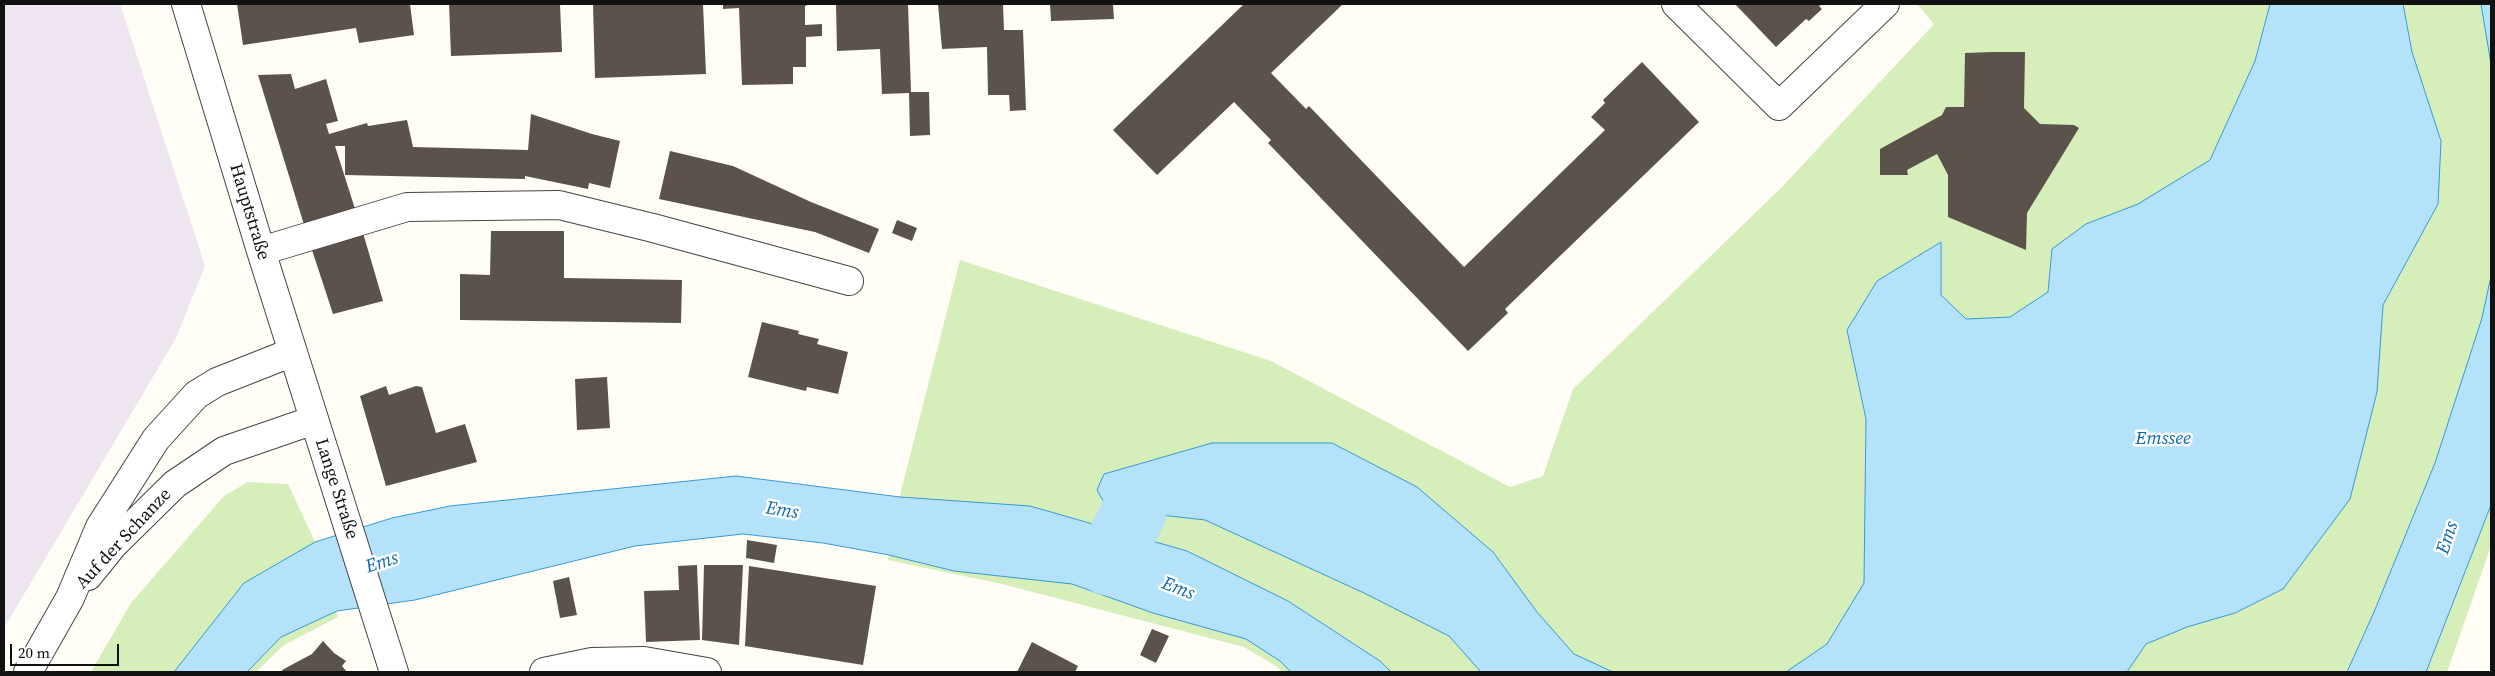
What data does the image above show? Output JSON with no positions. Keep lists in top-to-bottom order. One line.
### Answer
{"streets":{"street":["Hauptstraße","Lange Straße","Auf der Schanze"]},"crossings":[["Hauptstraße","Lange Straße"],["Hauptstraße","Auf der Schanze"],["Lange Straße","Auf der Schanze"]],"water":["Emssee","Ems"],"scale_bar":"20 m"}
